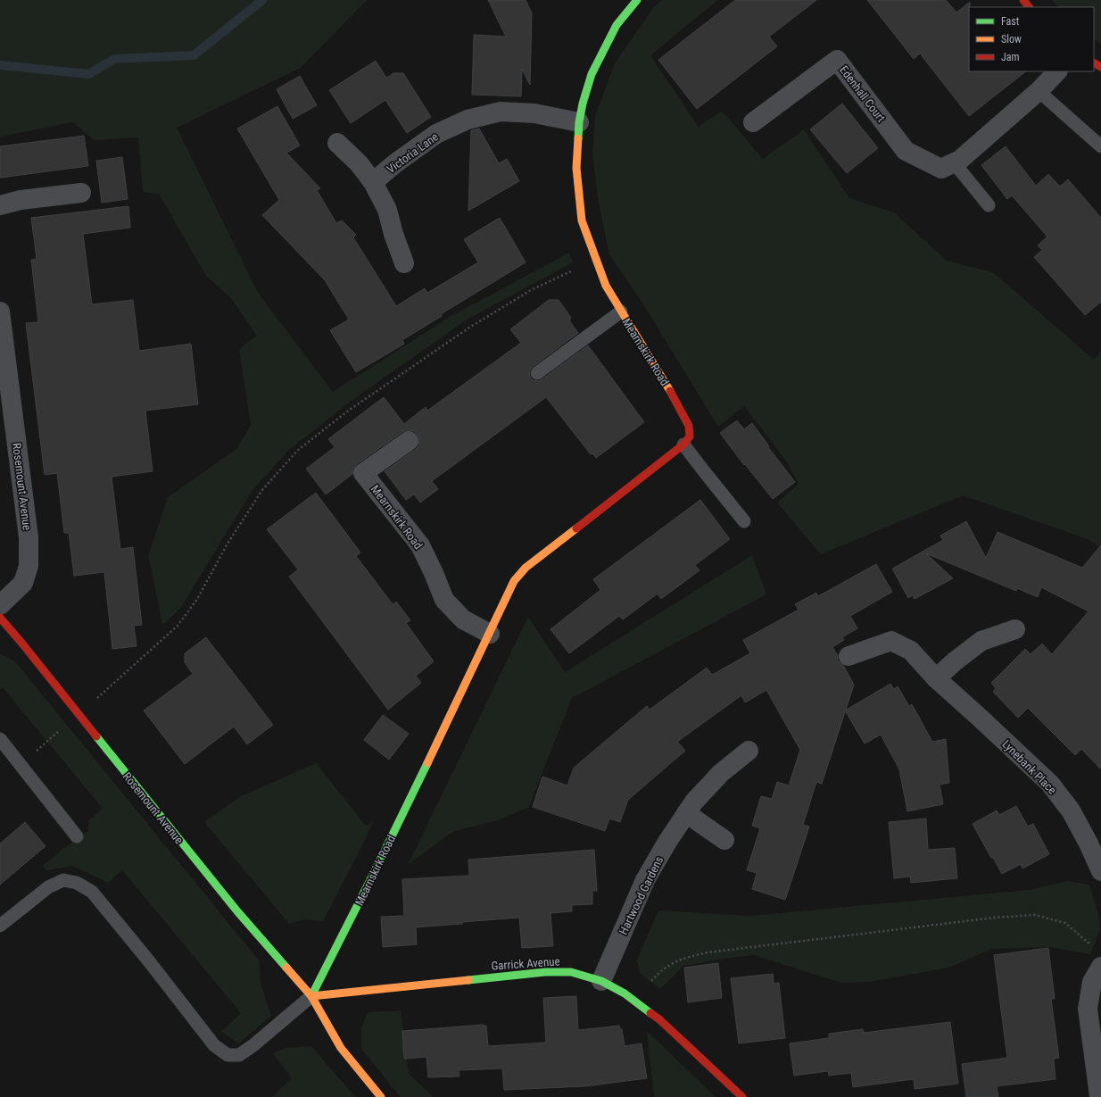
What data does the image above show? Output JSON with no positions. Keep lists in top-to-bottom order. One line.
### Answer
{"streets":{"street":["Edenhall Court","Victoria Lane","Mearnskirk Road","Rosemount Avenue","Lynebank Place","Hartwood Gardens","Garrick Avenue"]},"crossings":[["Victoria Lane","Mearnskirk Road"],["Mearnskirk Road","Rosemount Avenue"],["Mearnskirk Road","Garrick Avenue"],["Rosemount Avenue","Garrick Avenue"],["Hartwood Gardens","Garrick Avenue"]],"legend":["Fast","Slow","Jam"]}
